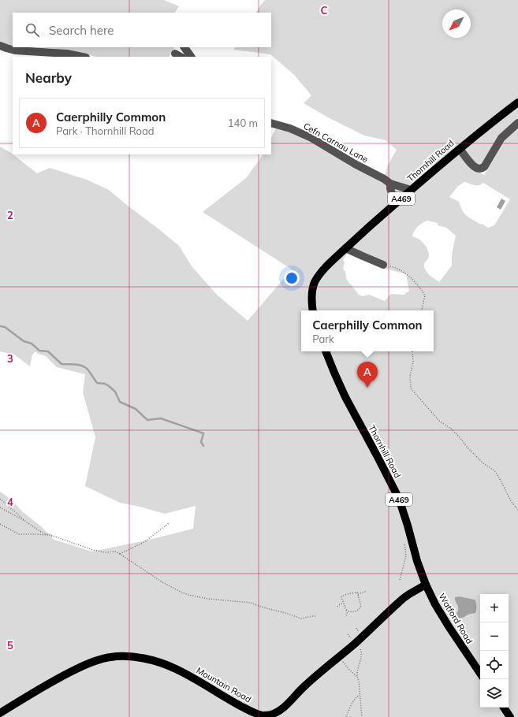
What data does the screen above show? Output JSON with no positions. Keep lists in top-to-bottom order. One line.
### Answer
{"streets":{"main road":["Thornhill Road","A469","Watford Road","Mountain Road"],"street":["Cefn Carnau Lane"]},"crossings":[["Cefn Carnau Lane","Thornhill Road"],["Thornhill Road","Watford Road"],["Thornhill Road","Mountain Road"],["Watford Road","Mountain Road"]],"north":"bottom left","page":{"search":"Search here","heading":"Nearby","list":[{"mark":"A","name":"Caerphilly Common","note":"Park · Thornhill Road","value":"140 m"}],"popup":["Caerphilly Common","Park"],"pins":"A","map_buttons":["+","−"]},"grid":{"columns":["C"],"rows":["2","3","4","5"]}}
